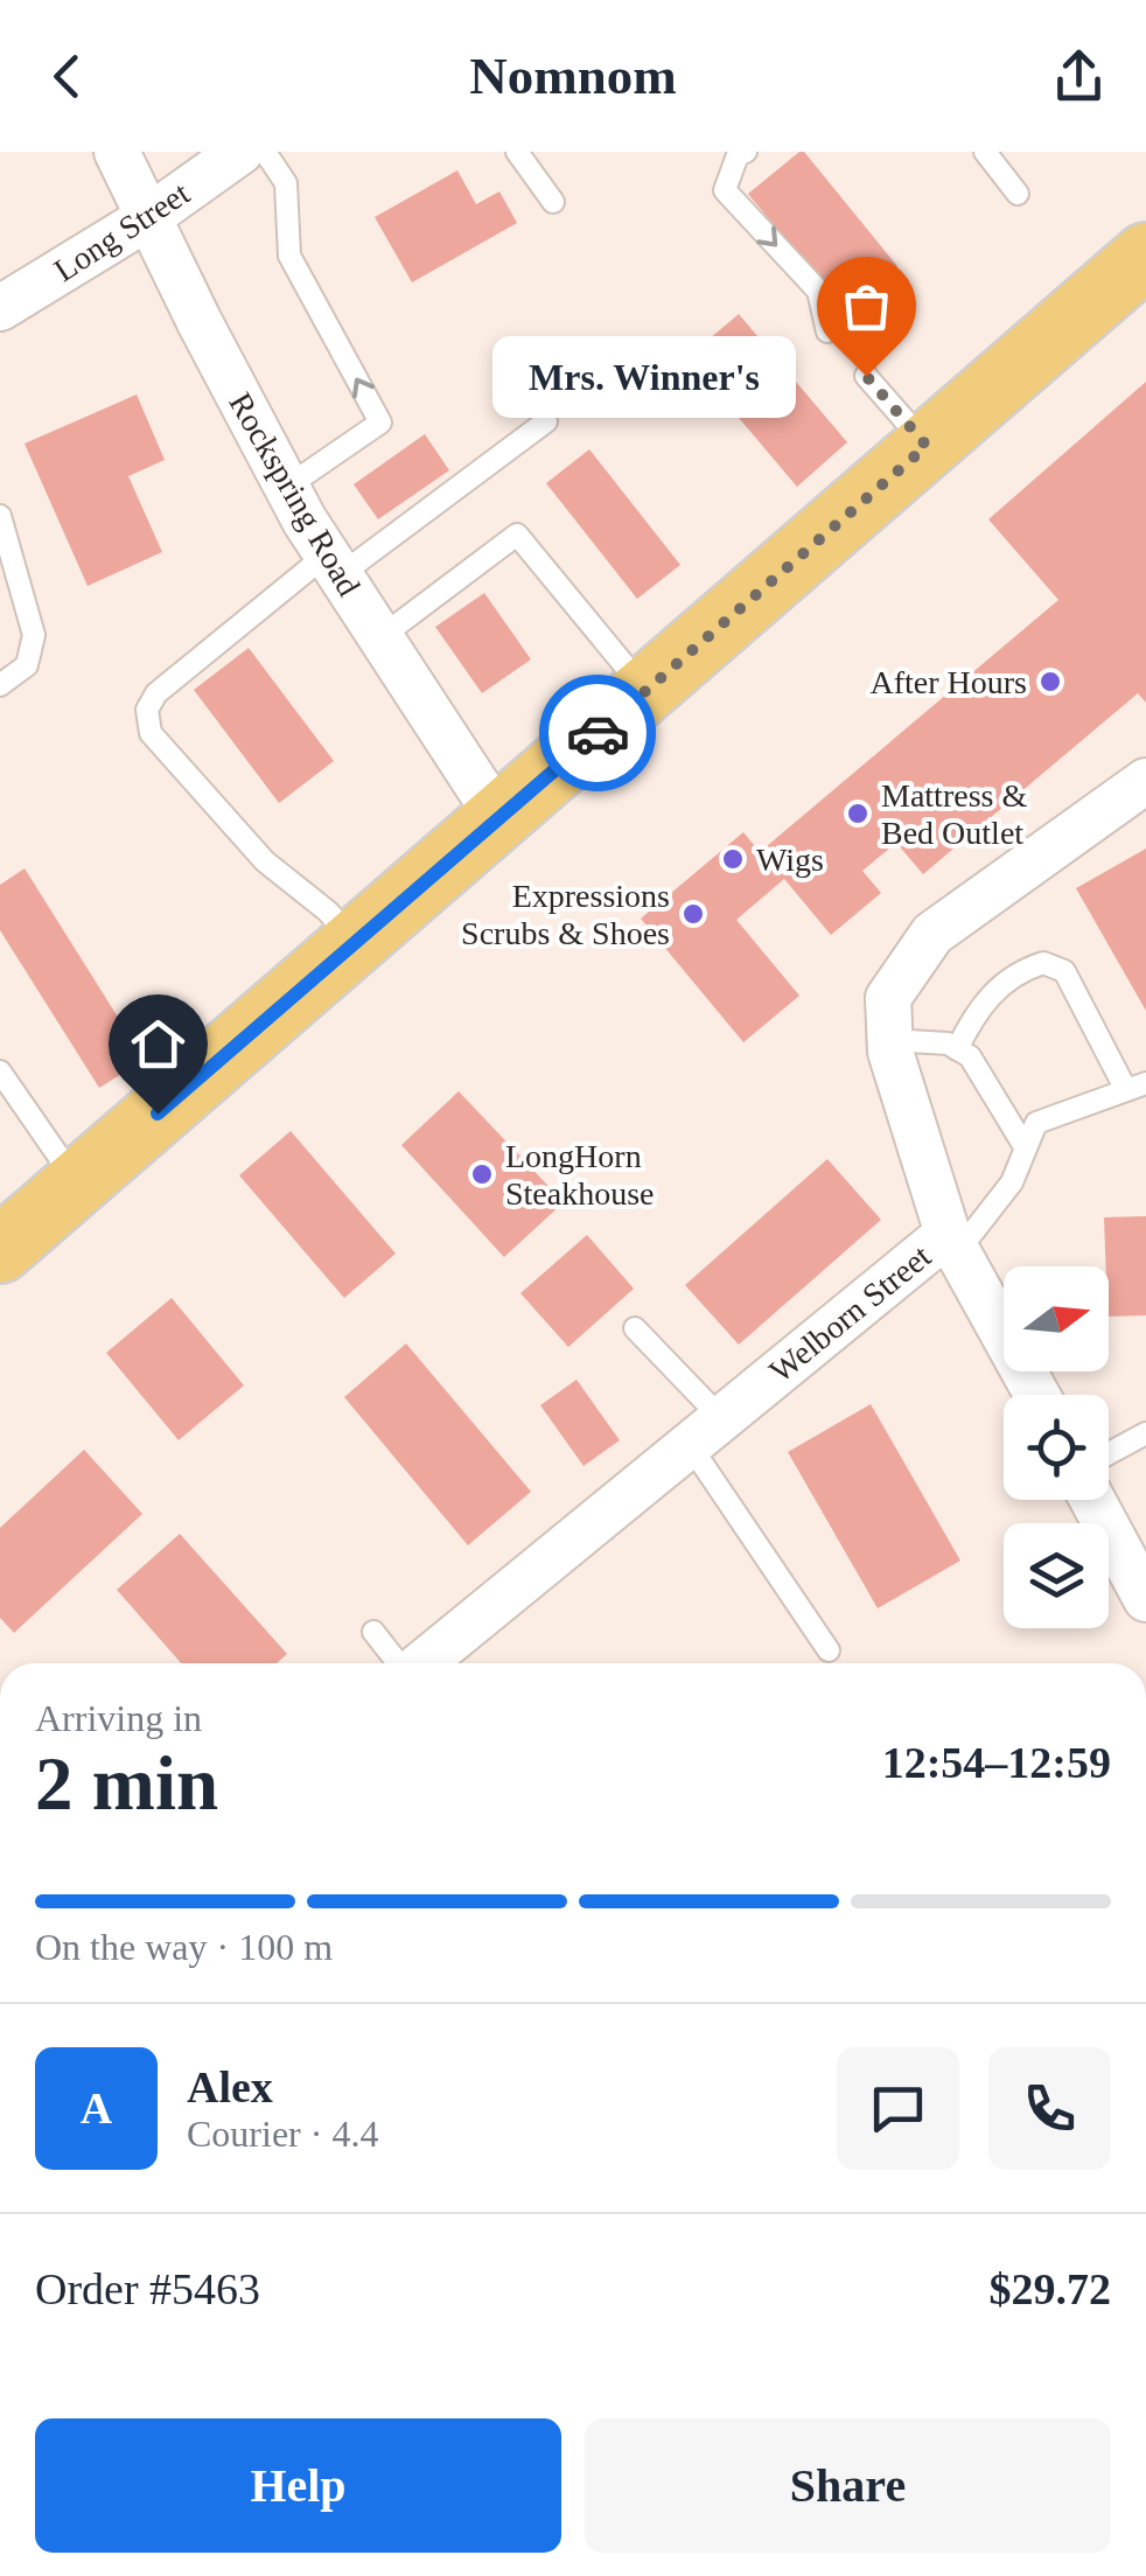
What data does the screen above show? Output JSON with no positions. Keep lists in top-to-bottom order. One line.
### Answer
{"streets":{"street":["Long Street","Rockspring Road","Welborn Street"]},"crossings":[["Long Street","Rockspring Road"]],"places":["Mrs. Winner's","After Hours","Mattress & Bed Outlet","Wigs","Expressions Scrubs & Shoes","LongHorn Steakhouse"],"north":"right","page":{"header":"Nomnom","bubble":"Mrs. Winner's","heading":["2 min","Arriving in","12:54–12:59"],"panel":["Alex","Courier · 4.4","Order #5463","$29.72"],"bar":"On the way · 100 m","round":"A","buttons":["Help","Share"]}}
